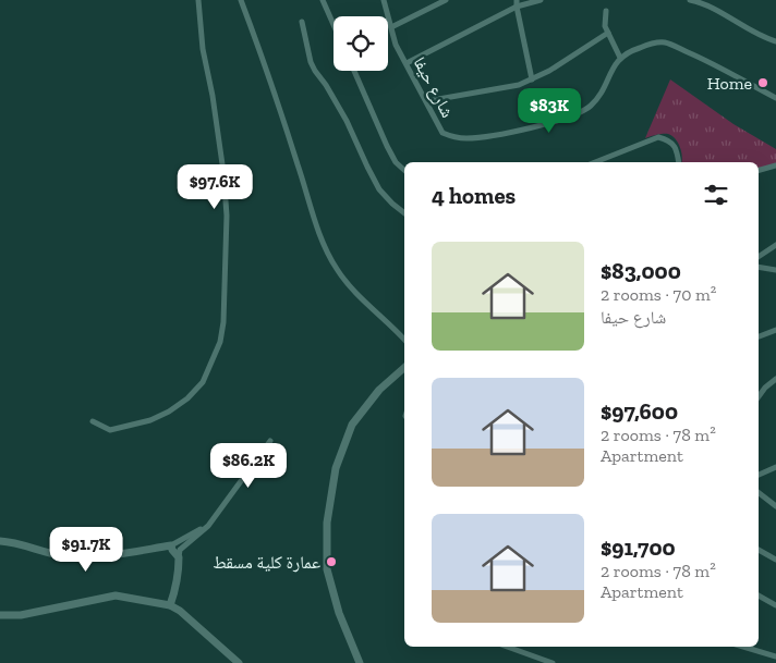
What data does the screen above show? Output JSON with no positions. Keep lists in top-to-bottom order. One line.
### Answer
{"streets":{"street":["شارع حيفا"]},"places":["Home","عمارة كلية مسقط"],"page":{"price":["$83K","$97.6K","$86.2K","$91.7K"],"heading":"4 homes","list":[{"name":"$83,000","note":"2 rooms · 70 m² · شارع حيفا"},{"name":"$97,600","note":"2 rooms · 78 m² · Apartment"},{"name":"$91,700","note":"2 rooms · 78 m² · Apartment"}]}}
